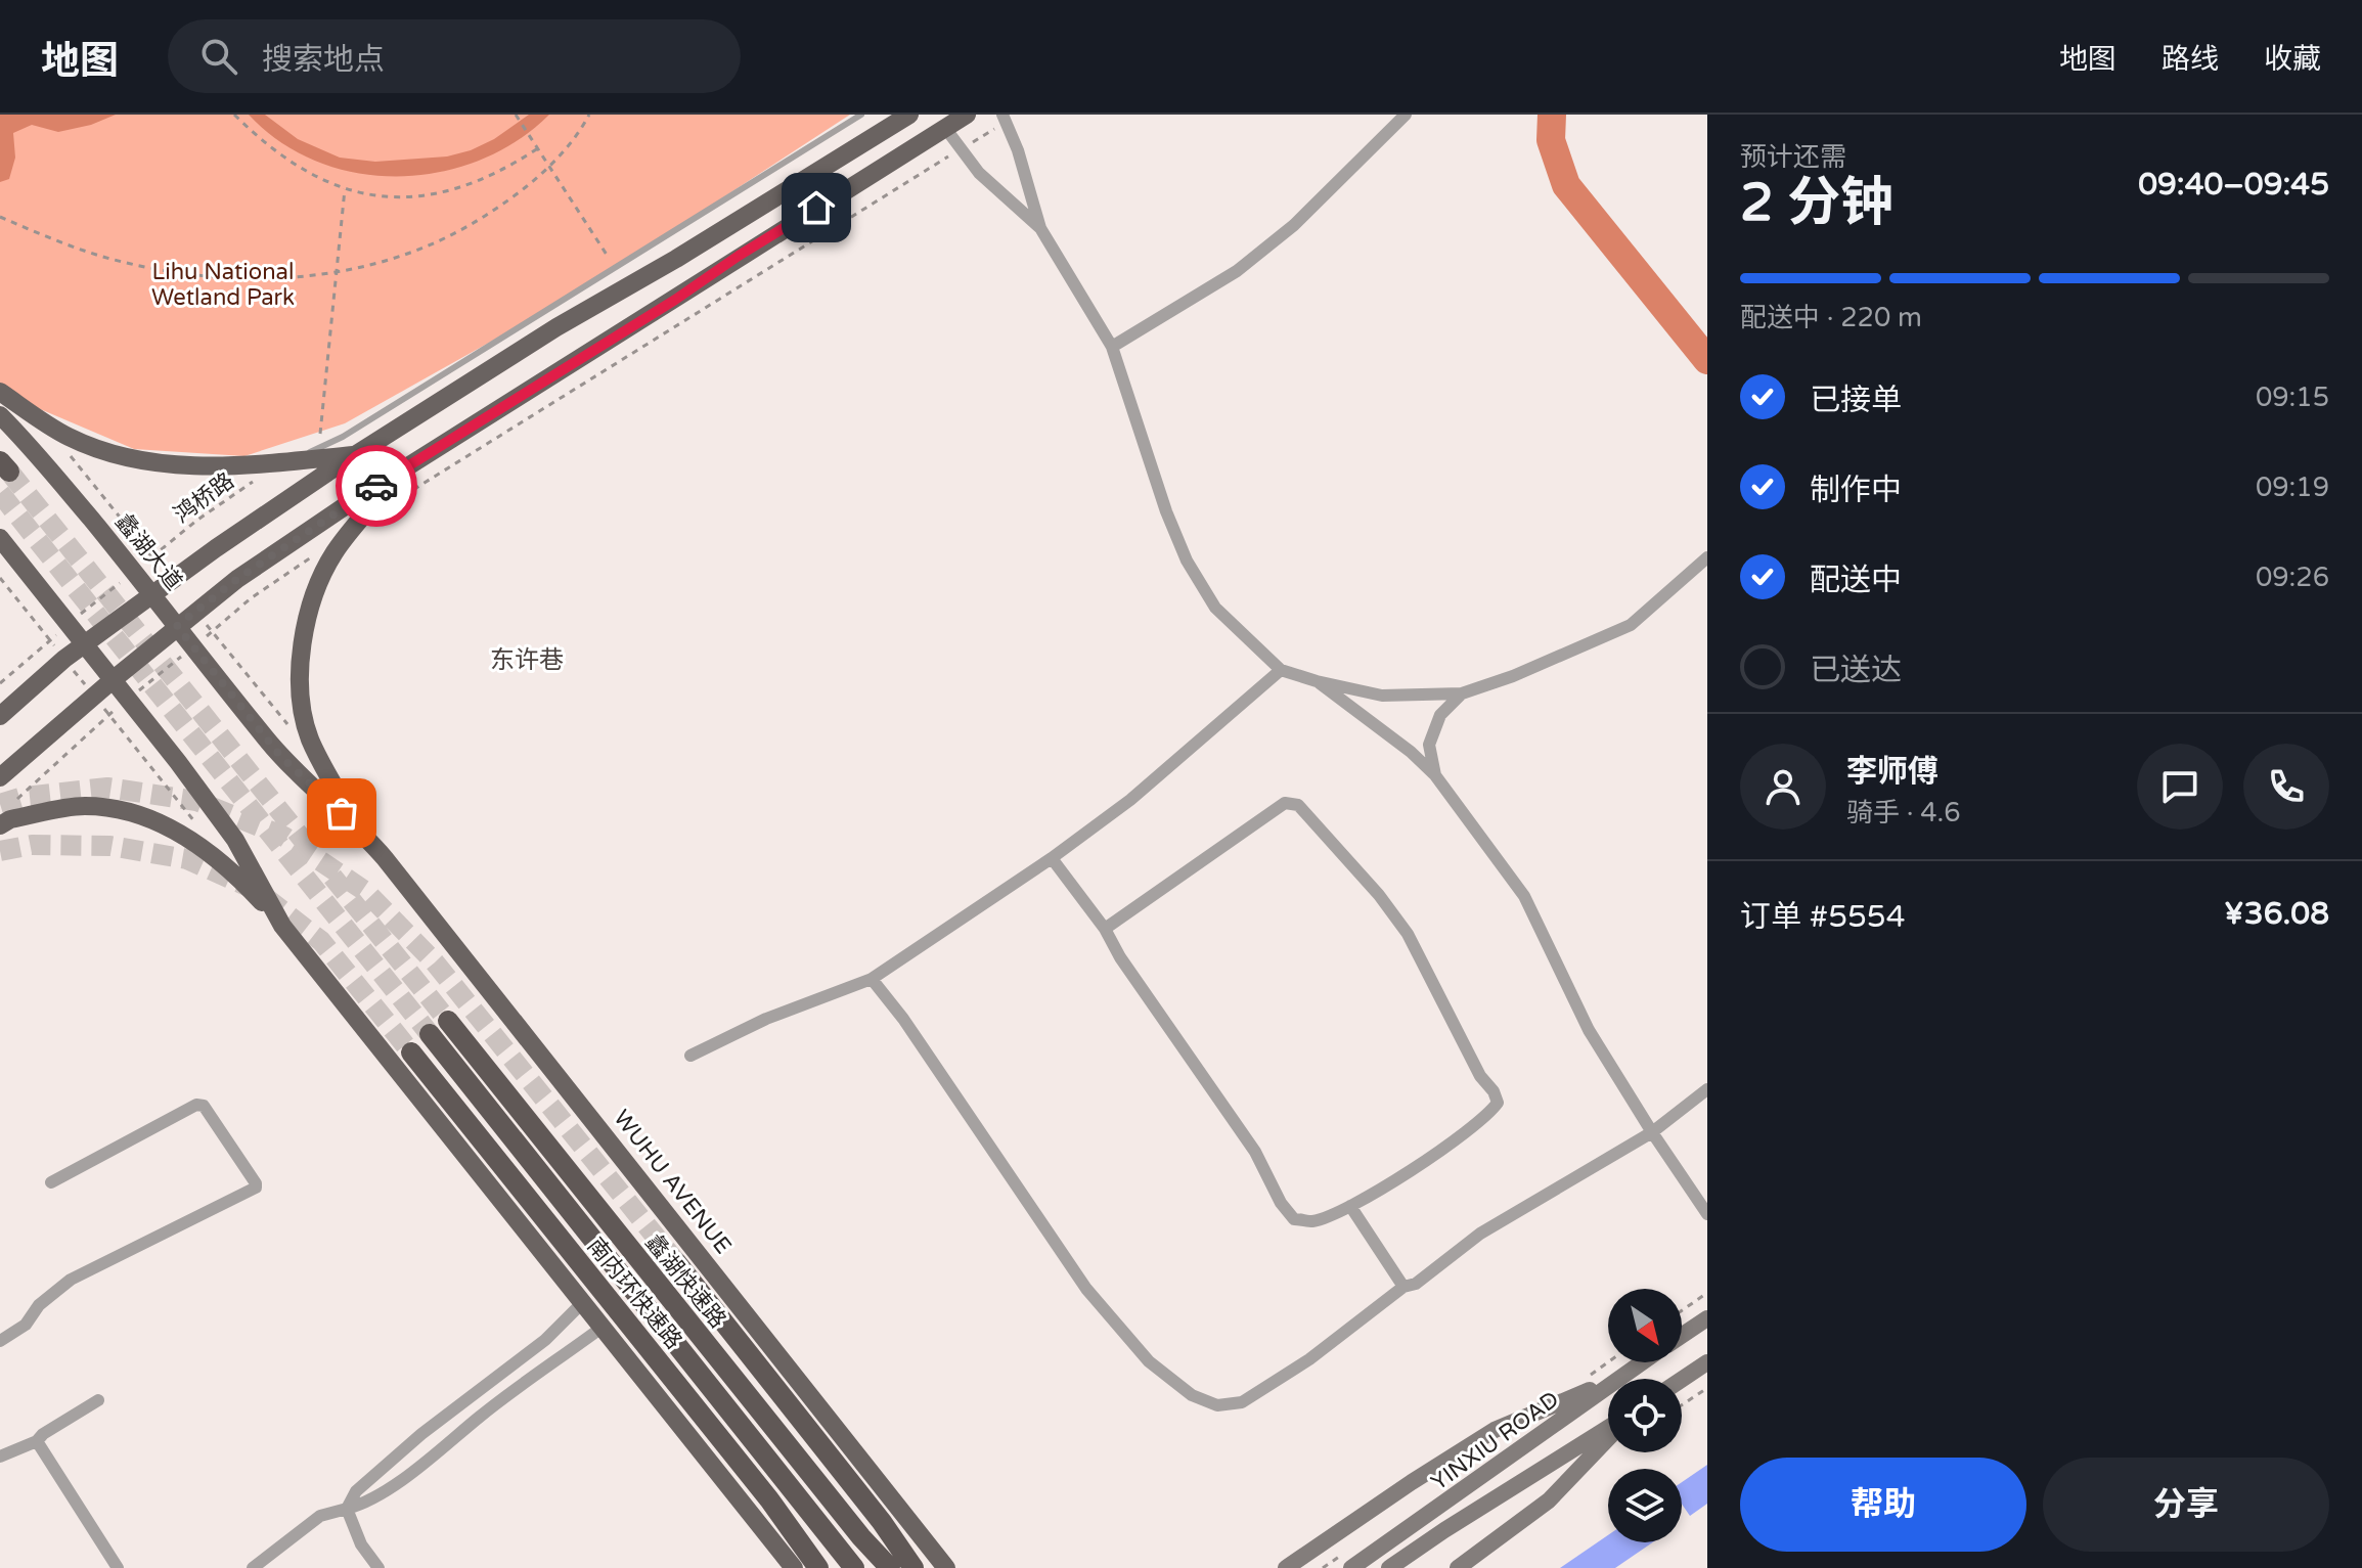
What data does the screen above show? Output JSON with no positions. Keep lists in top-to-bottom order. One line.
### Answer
{"streets":{"highway":["蠡湖快速路","南内环快速路"],"main road":["蠡湖大道","WUHU AVENUE","YINXIU ROAD"],"path":["鸿桥路"]},"crossings":[["鸿桥路","蠡湖大道"],["蠡湖大道","WUHU AVENUE"]],"districts":["东许巷"],"parks":["Lihu National Wetland Park"],"north":"bottom right","page":{"header":"地图","search":"搜索地点","nav":["地图","路线","收藏"],"heading":["2 分钟","预计还需","09:40–09:45"],"panel":["李师傅","骑手 · 4.6","订单 #5554","¥36.08"],"bar":"配送中 · 220 m","list":[["已接单","09:15"],["制作中","09:19"],["配送中","09:26"],"已送达"],"buttons":["帮助","分享"]}}
